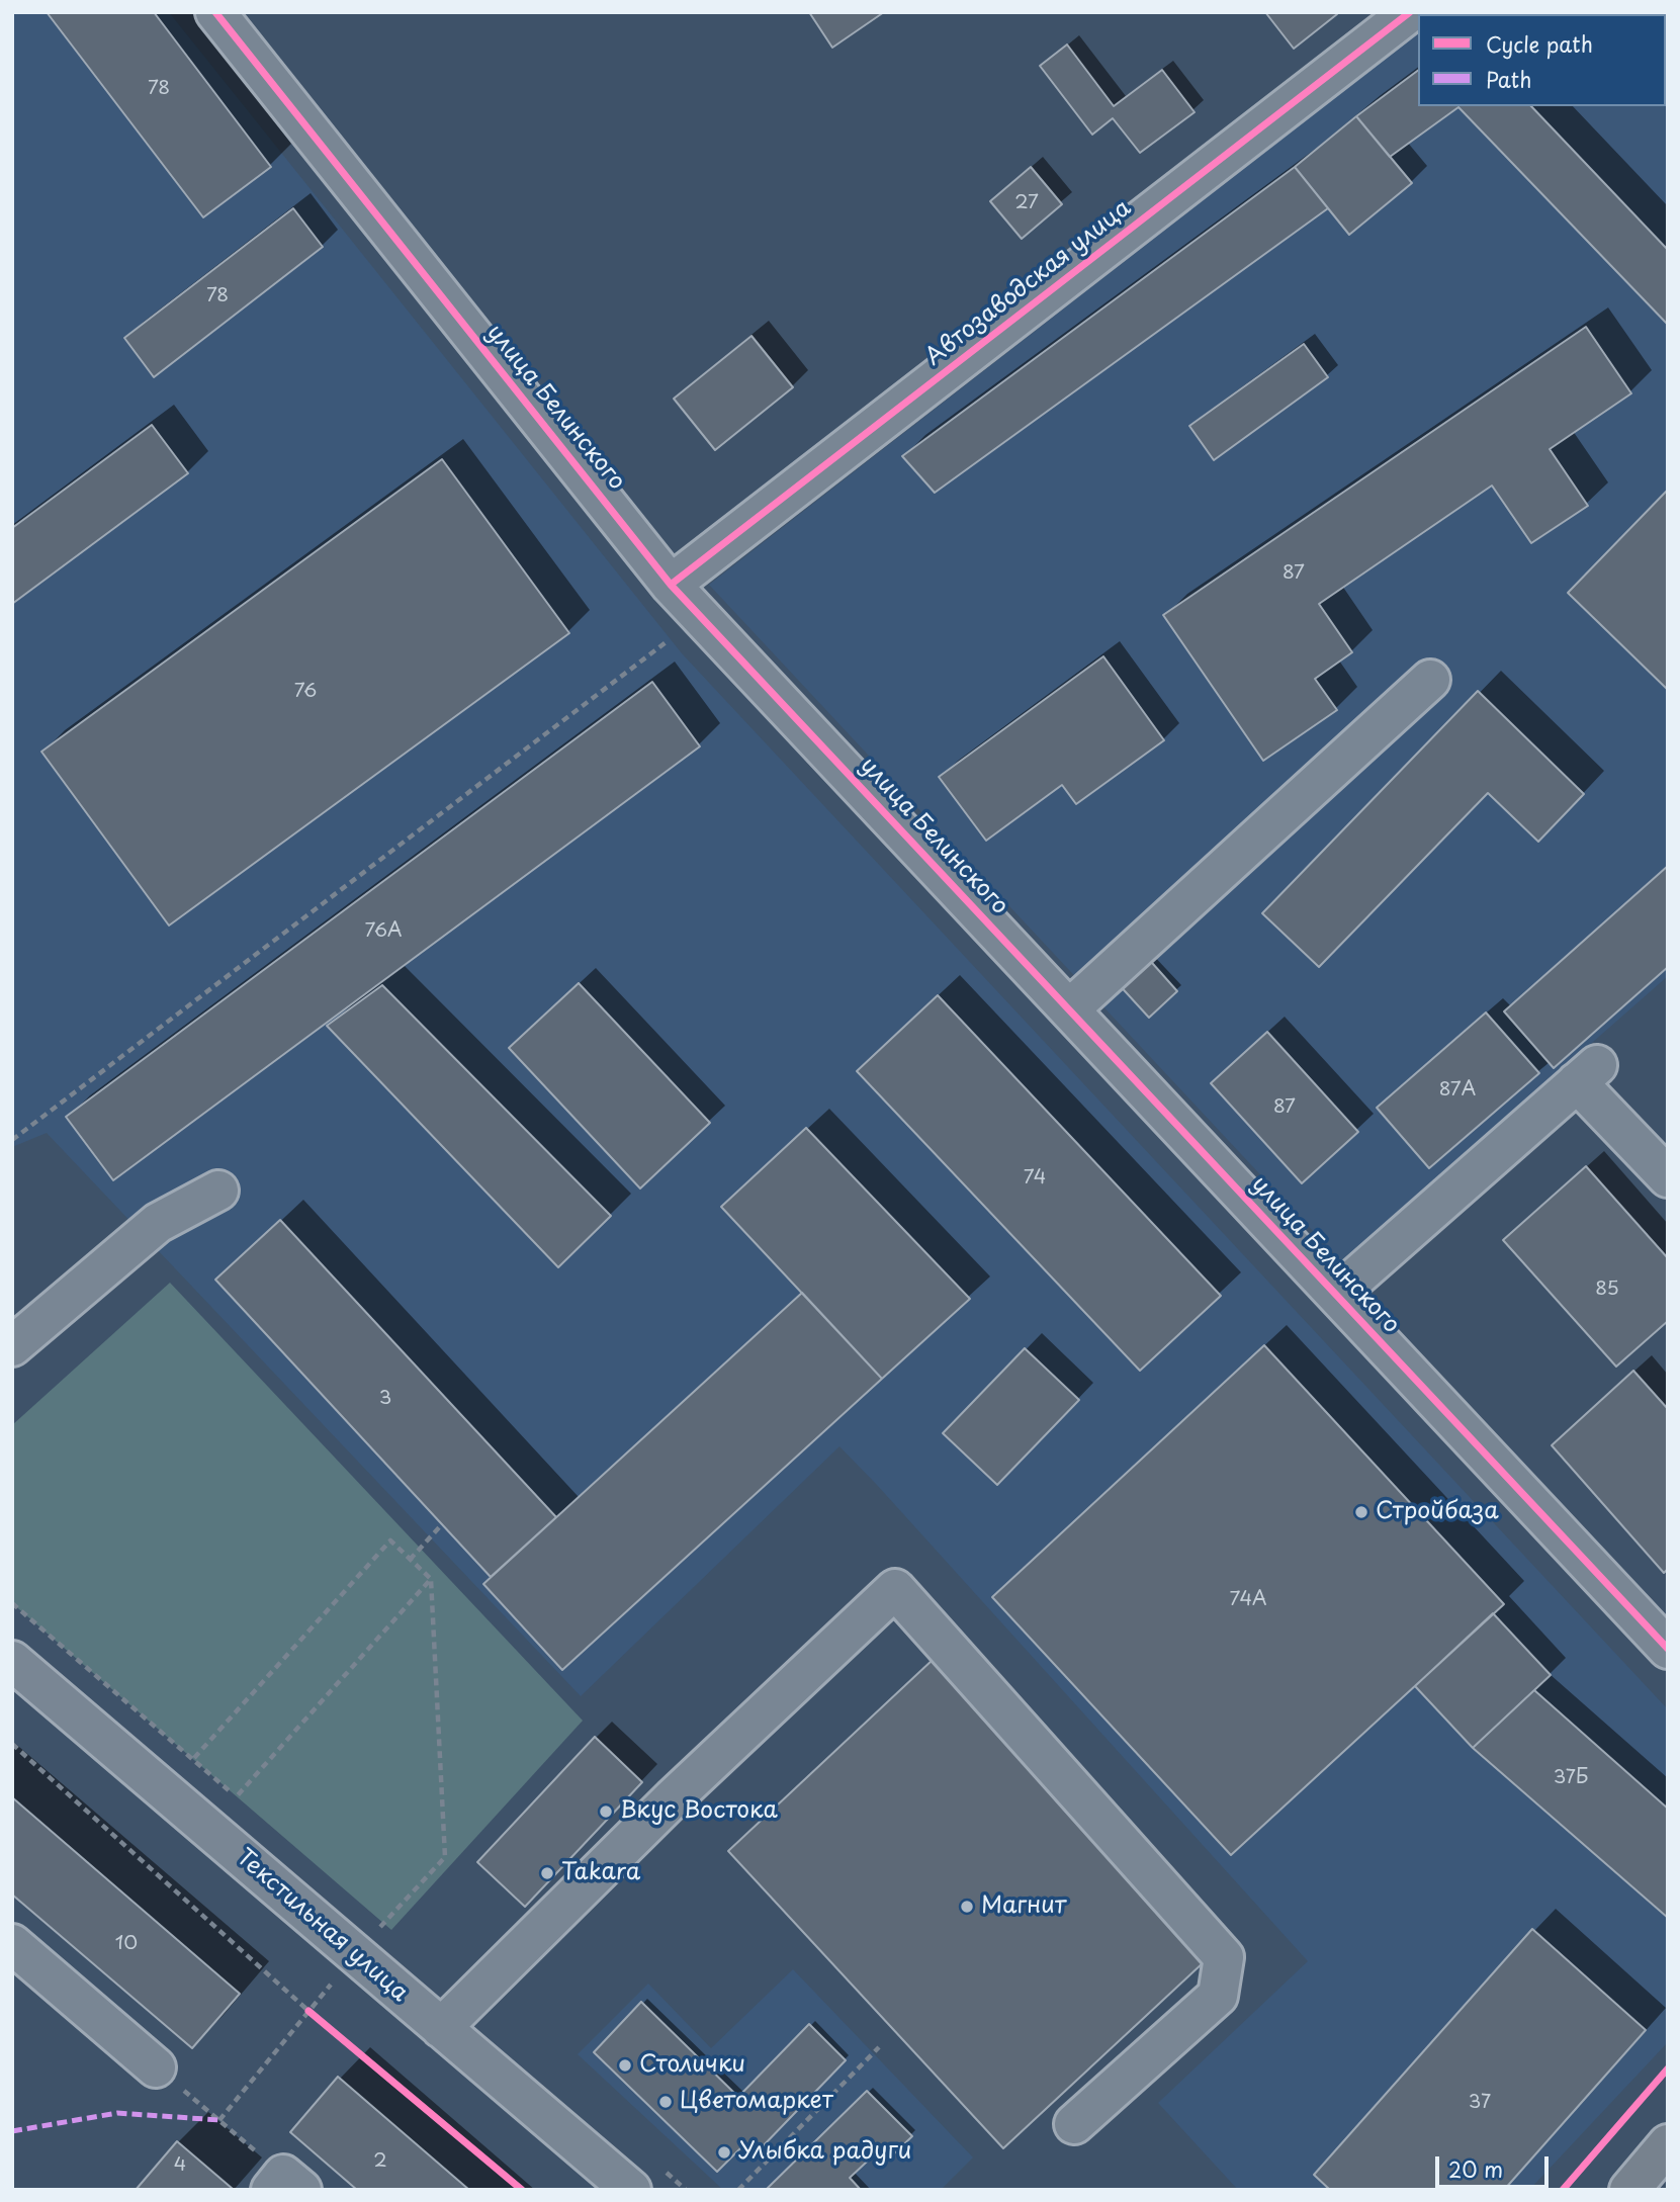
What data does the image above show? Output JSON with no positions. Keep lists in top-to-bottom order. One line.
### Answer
{"streets":{"street":["Автозаводская улица","улица Белинского","Текстильная улица"]},"crossings":[["Автозаводская улица","улица Белинского"]],"places":["Стройбаза","Вкус Востока","Takara","Магнит","Столички","Цветомаркет","Улыбка радуги"],"house_numbers":["78","27","78","87","76","76А","87А","87","74","85","3","74А","37Б","10","37","2","4"],"legend":["Cycle path","Path"],"scale_bar":"20 m"}
